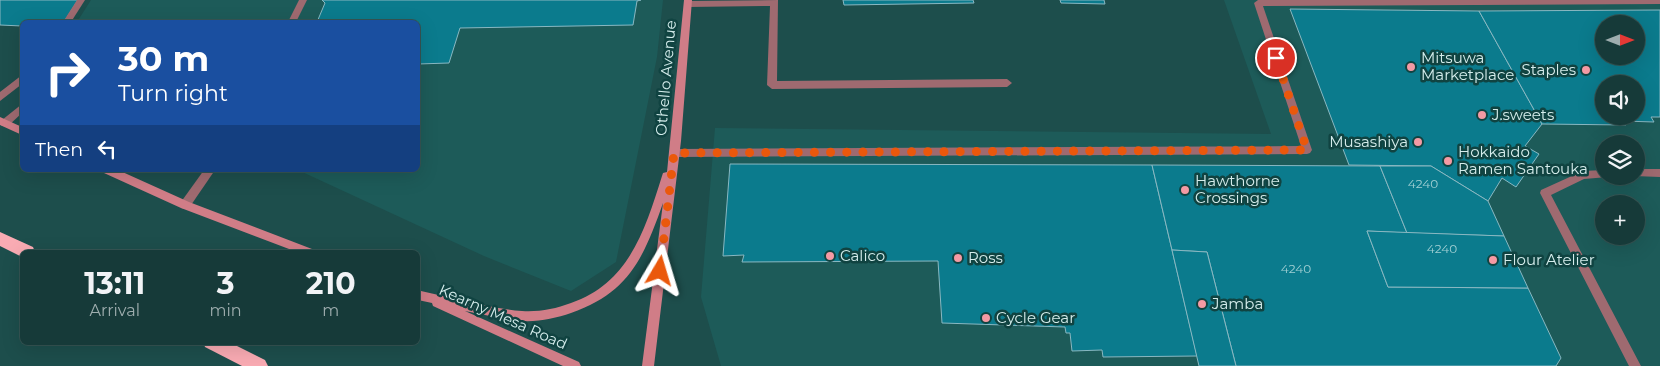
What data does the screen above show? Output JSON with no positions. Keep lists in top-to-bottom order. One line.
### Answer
{"streets":{"street":["Othello Avenue","Kearny Mesa Road"]},"places":["Mitsuwa Marketplace","Staples","J.sweets","Musashiya","Hokkaido Ramen Santouka","Hawthorne Crossings","Calico","Ross","Flour Atelier","Jamba","Cycle Gear"],"house_numbers":["4240","4240","4240"],"north":"right","page":{"map_buttons":"+","turn":["30 m","Turn right"],"then":"Then","eta":["13:11","Arrival","3","min","210","m"]}}
